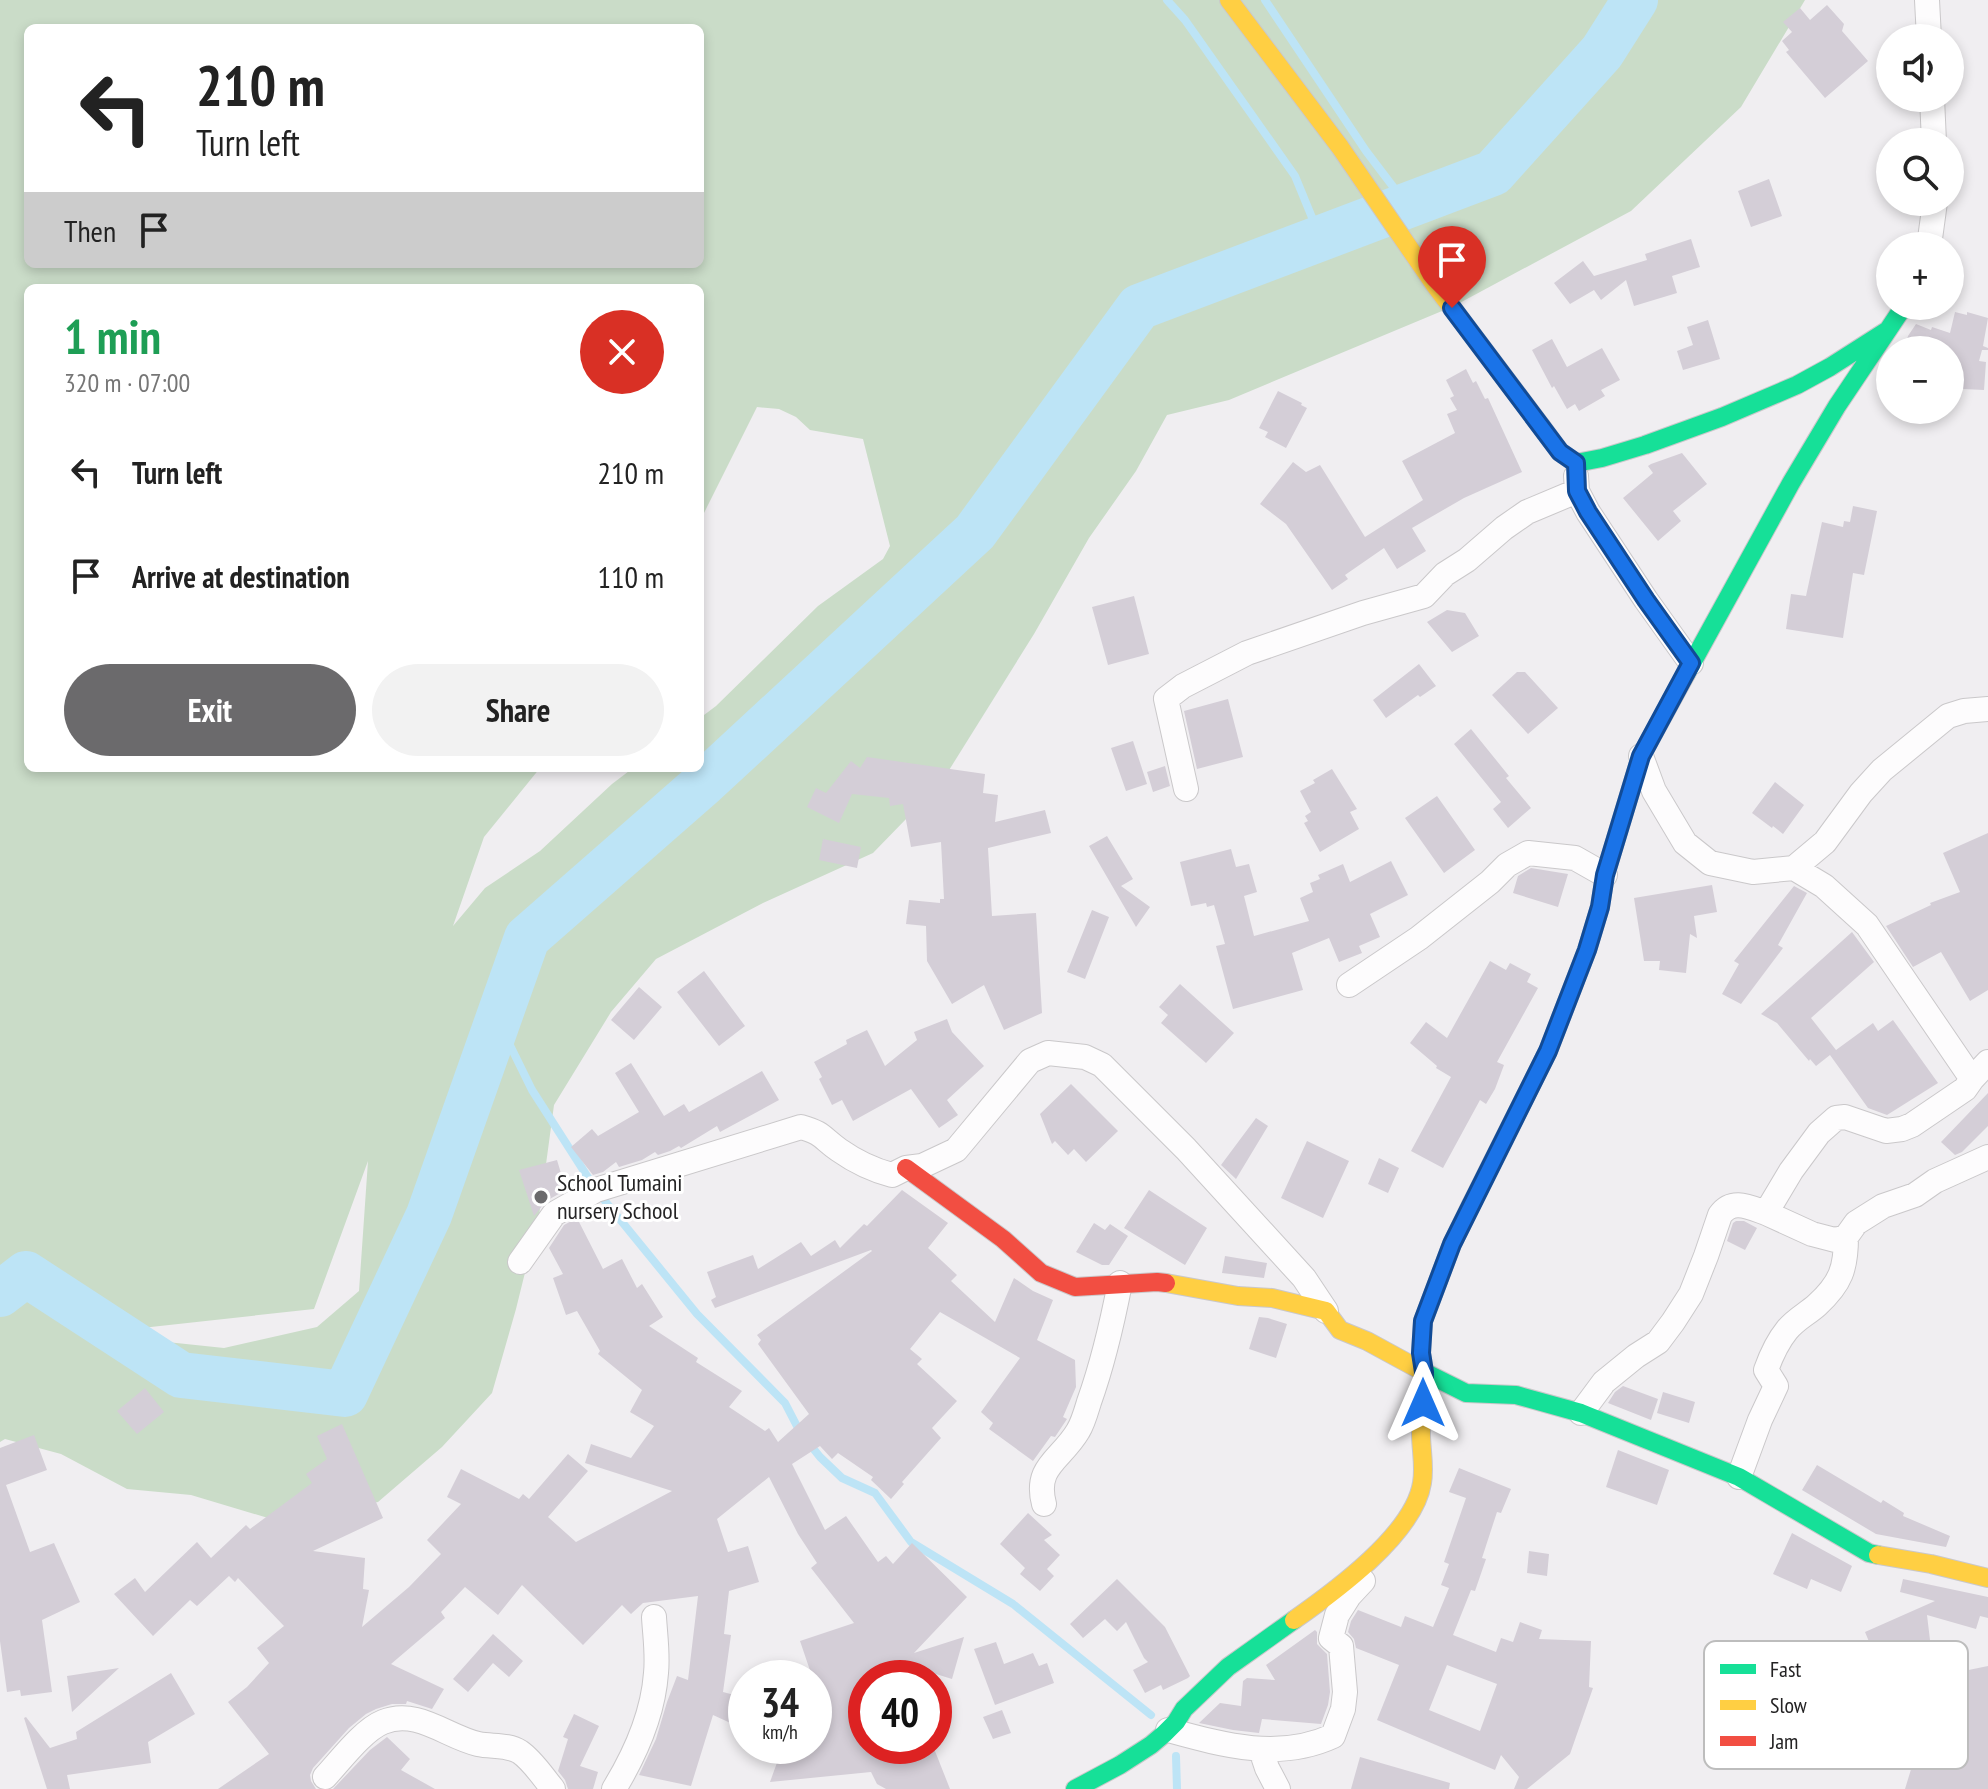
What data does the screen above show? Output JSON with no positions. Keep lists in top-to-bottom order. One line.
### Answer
{"places":["School Tumaini nursery School"],"legend":["Fast","Slow","Jam"],"page":{"map_buttons":["+","−"],"turn":["210 m","Turn left"],"then":"Then","heading":["1 min","320 m · 07:00"],"list":[{"name":"Turn left","value":"210 m"},{"name":"Arrive at destination","value":"110 m"}],"buttons":["Exit","Share"],"speed":"34 km/h","limit":"40"}}
